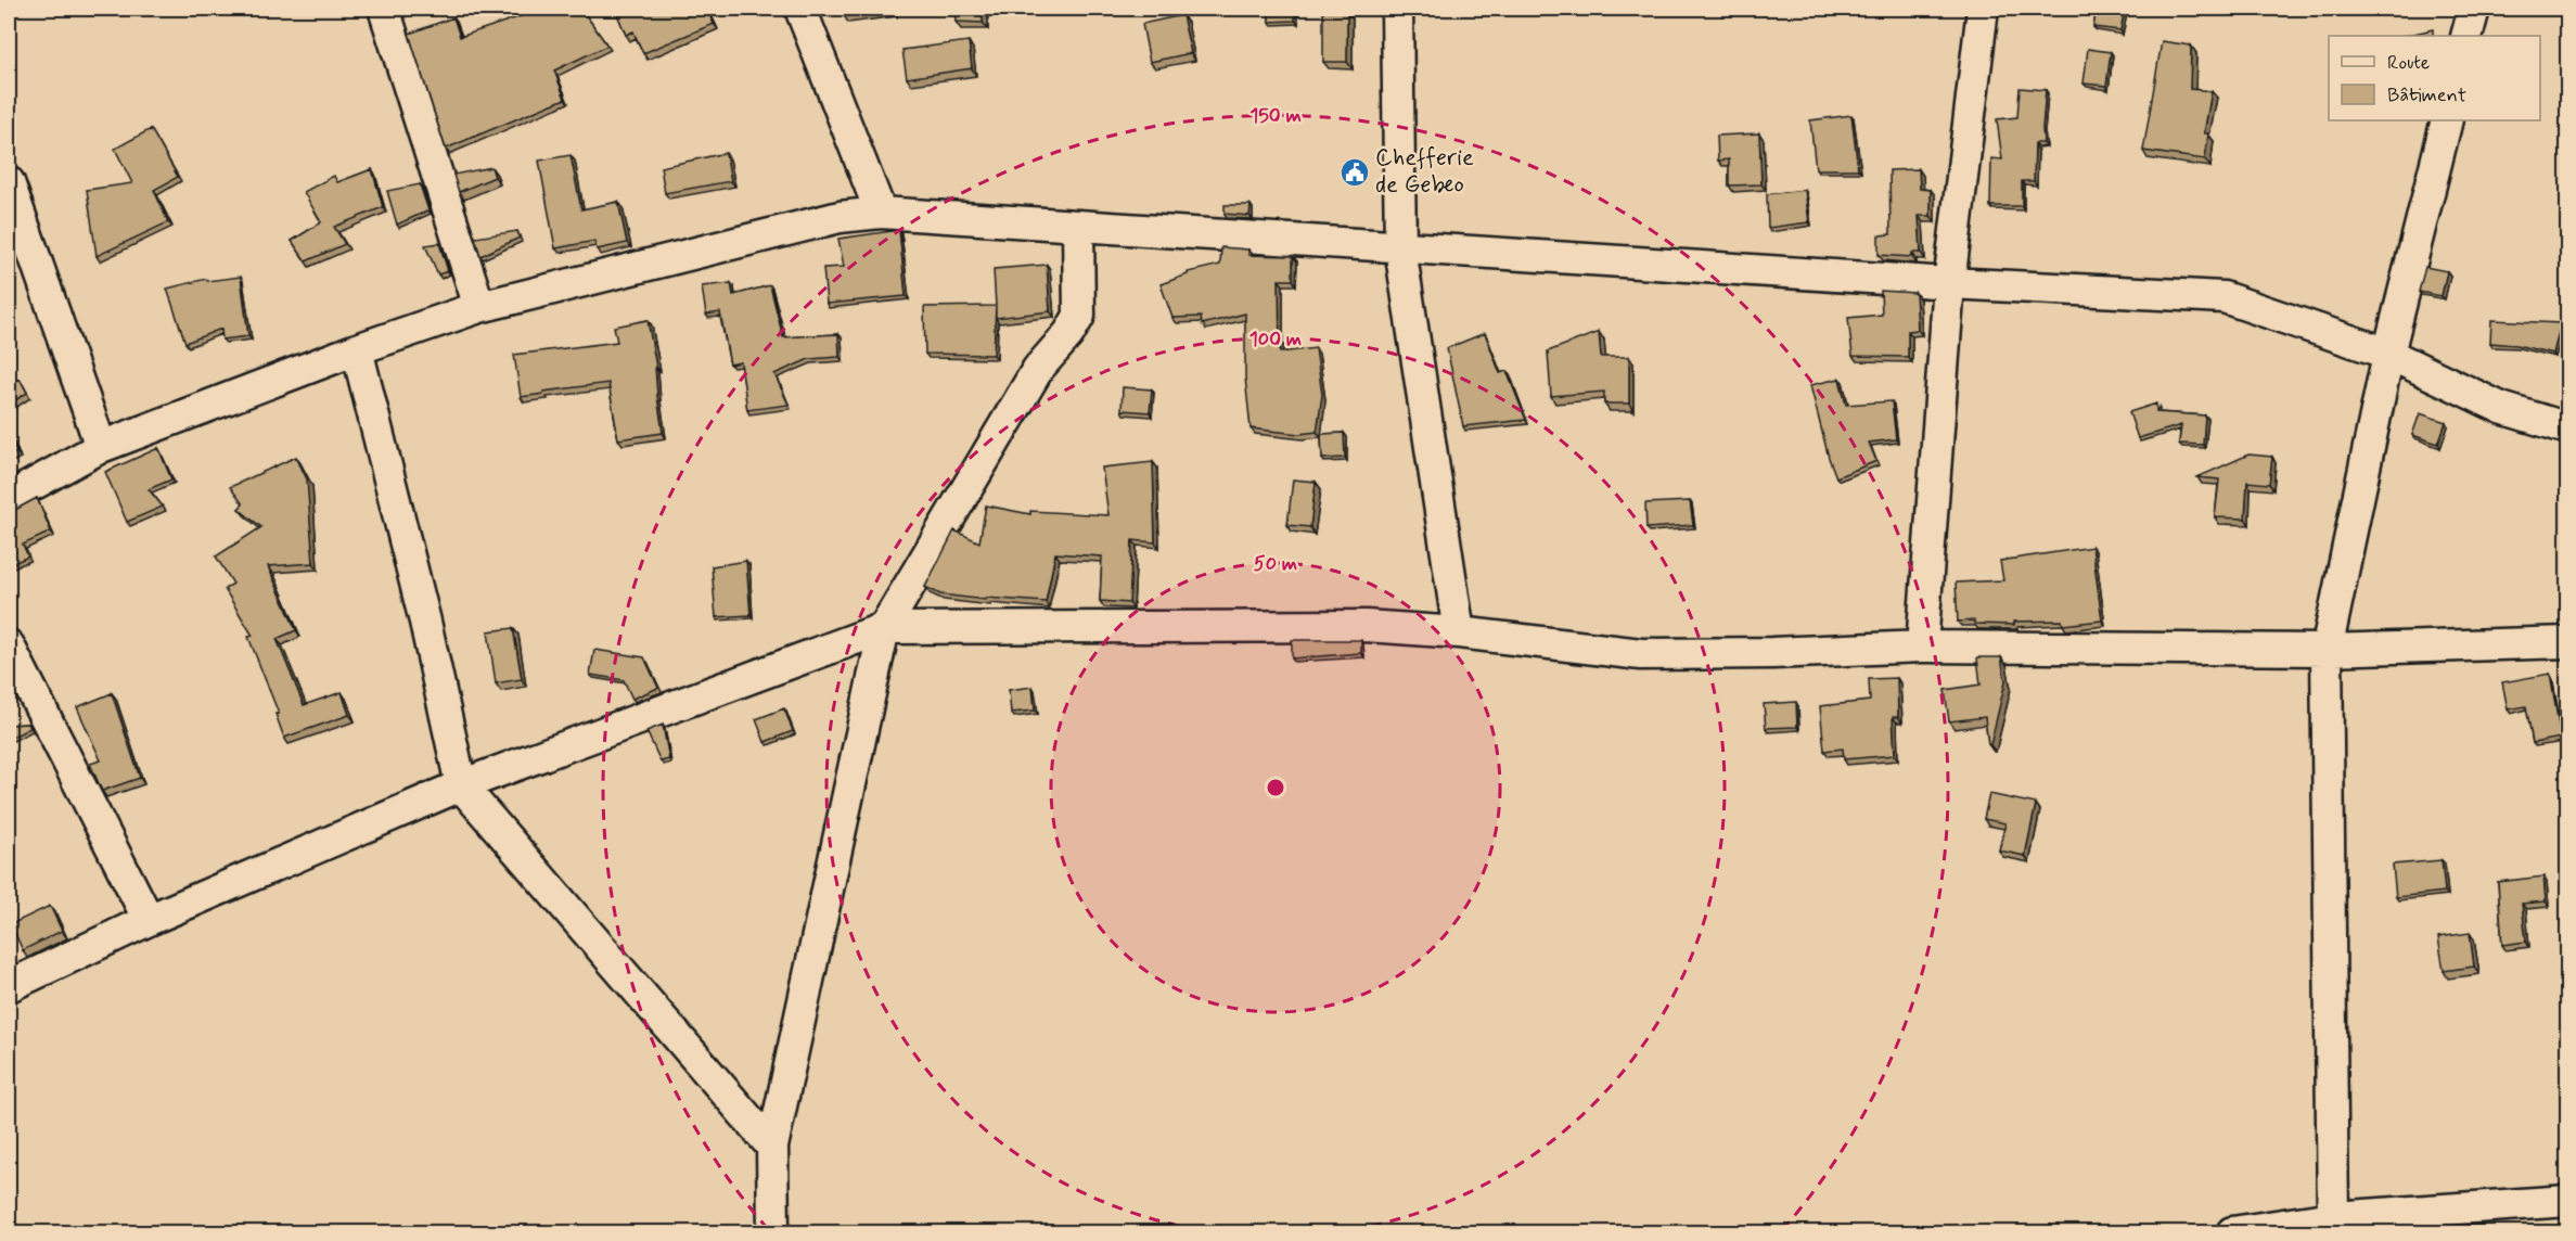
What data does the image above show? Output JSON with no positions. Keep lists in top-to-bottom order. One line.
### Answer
{"places":{"public building":["Chefferie de Gebeo"]},"legend":["Route","Bâtiment"],"rings":["150 m","100 m","50 m"]}
